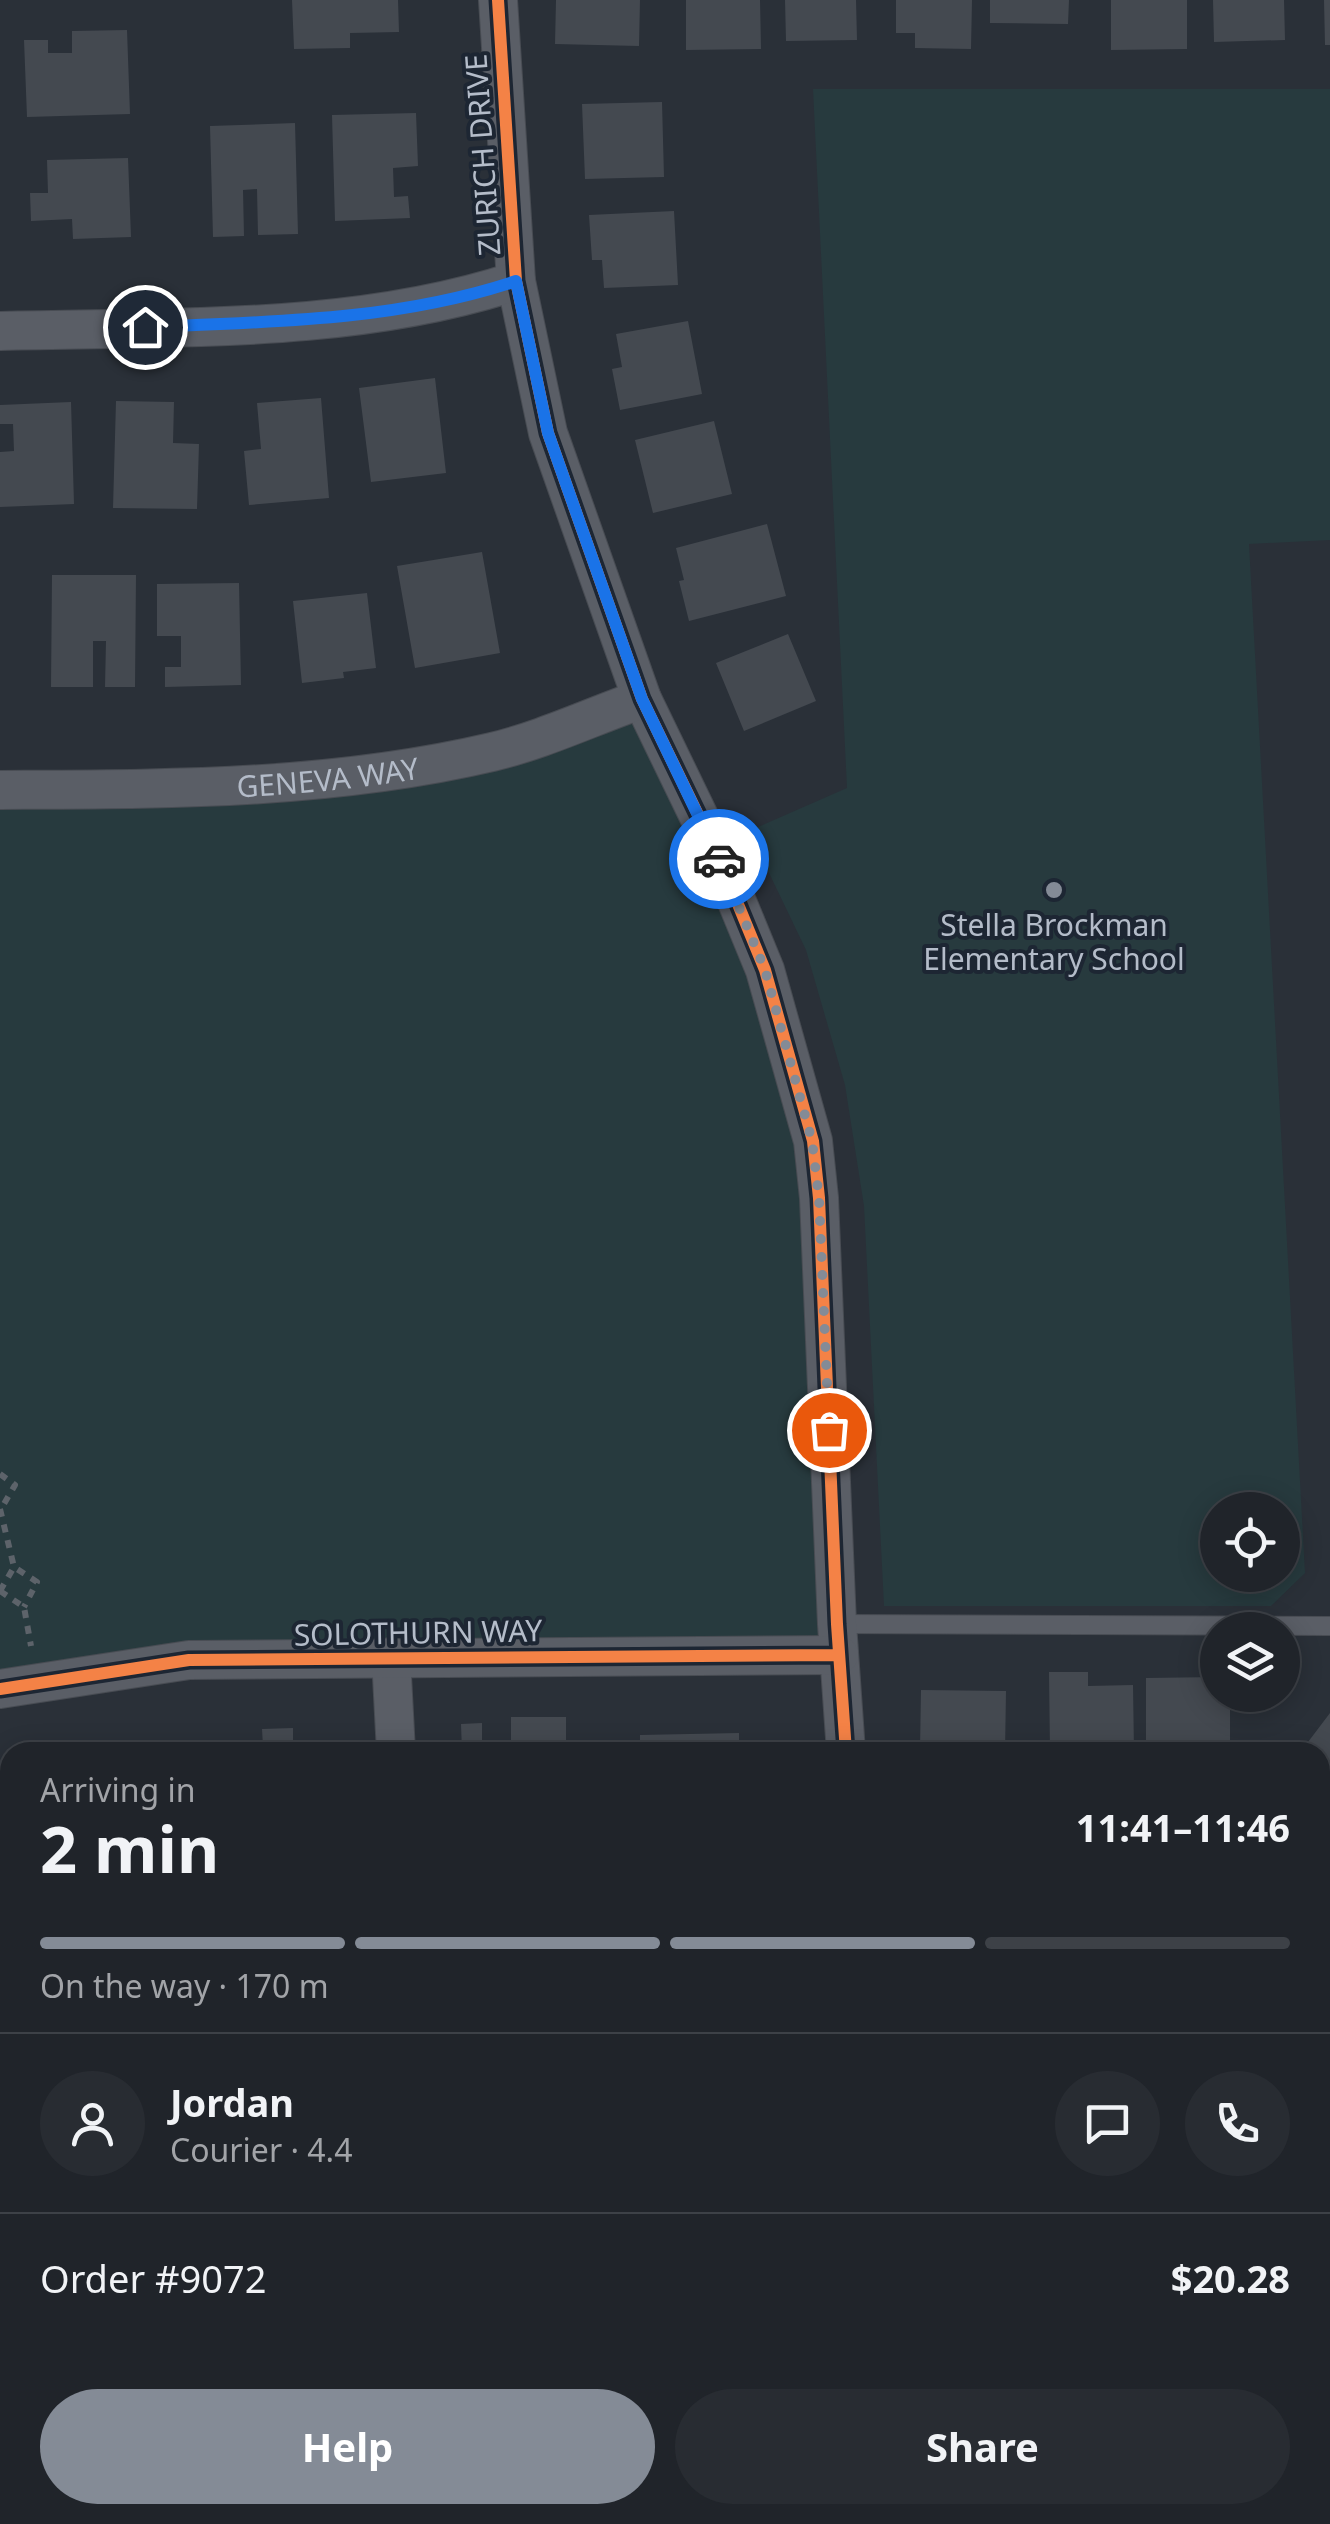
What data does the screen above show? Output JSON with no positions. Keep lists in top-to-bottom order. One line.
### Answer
{"streets":{"street":["ZURICH DRIVE","GENEVA WAY","SOLOTHURN WAY"]},"crossings":[["ZURICH DRIVE","GENEVA WAY"],["ZURICH DRIVE","SOLOTHURN WAY"]],"places":["Stella Brockman Elementary School"],"page":{"heading":["2 min","Arriving in","11:41–11:46"],"panel":["Jordan","Courier · 4.4","Order #9072","$20.28"],"bar":"On the way · 170 m","buttons":["Help","Share"]}}
